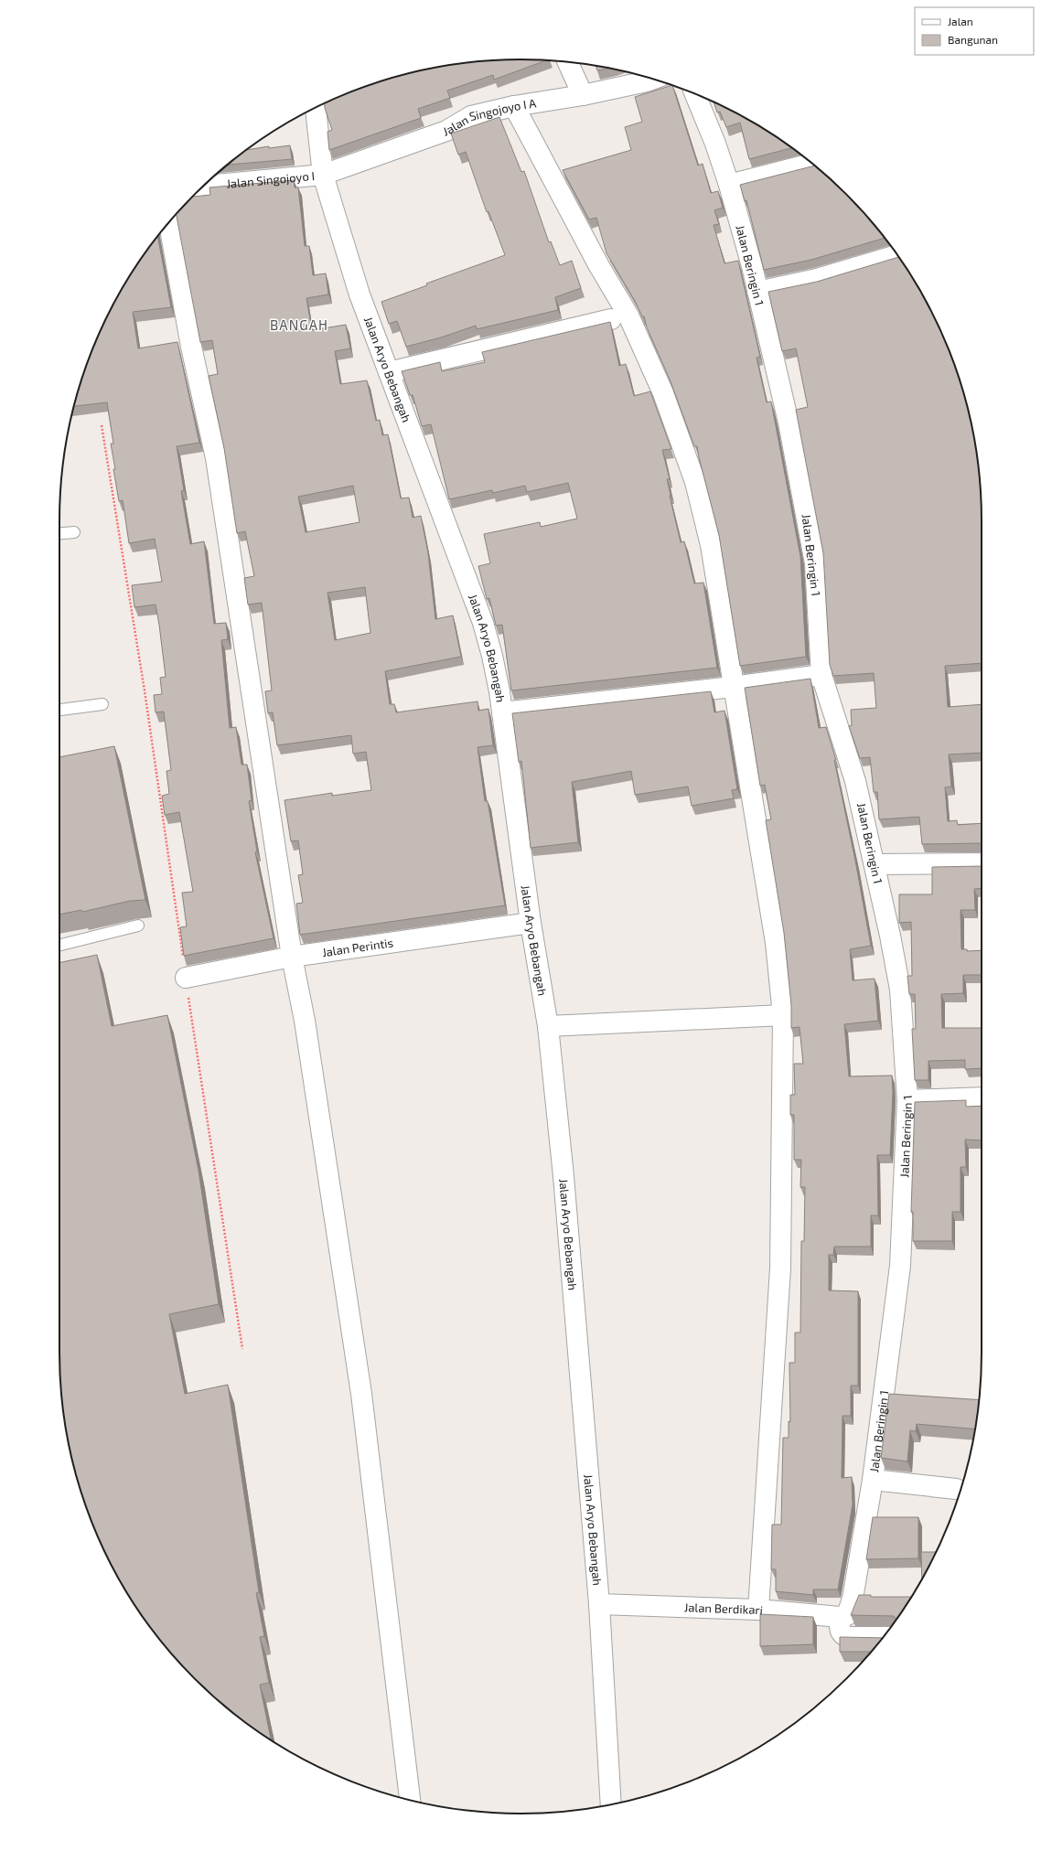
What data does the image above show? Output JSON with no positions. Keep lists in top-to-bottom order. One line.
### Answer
{"streets":{"street":["Jalan Singojoyo I A","Jalan Singojoyo I","Jalan Beringin 1","Jalan Aryo Bebangah","Jalan Perintis","Jalan Berdikari"]},"crossings":[["Jalan Singojoyo I A","Jalan Singojoyo I"],["Jalan Singojoyo I A","Jalan Aryo Bebangah"],["Jalan Singojoyo I","Jalan Aryo Bebangah"],["Jalan Beringin 1","Jalan Berdikari"],["Jalan Aryo Bebangah","Jalan Perintis"],["Jalan Aryo Bebangah","Jalan Berdikari"]],"districts":["BANGAH"],"legend":["Jalan","Bangunan"]}
